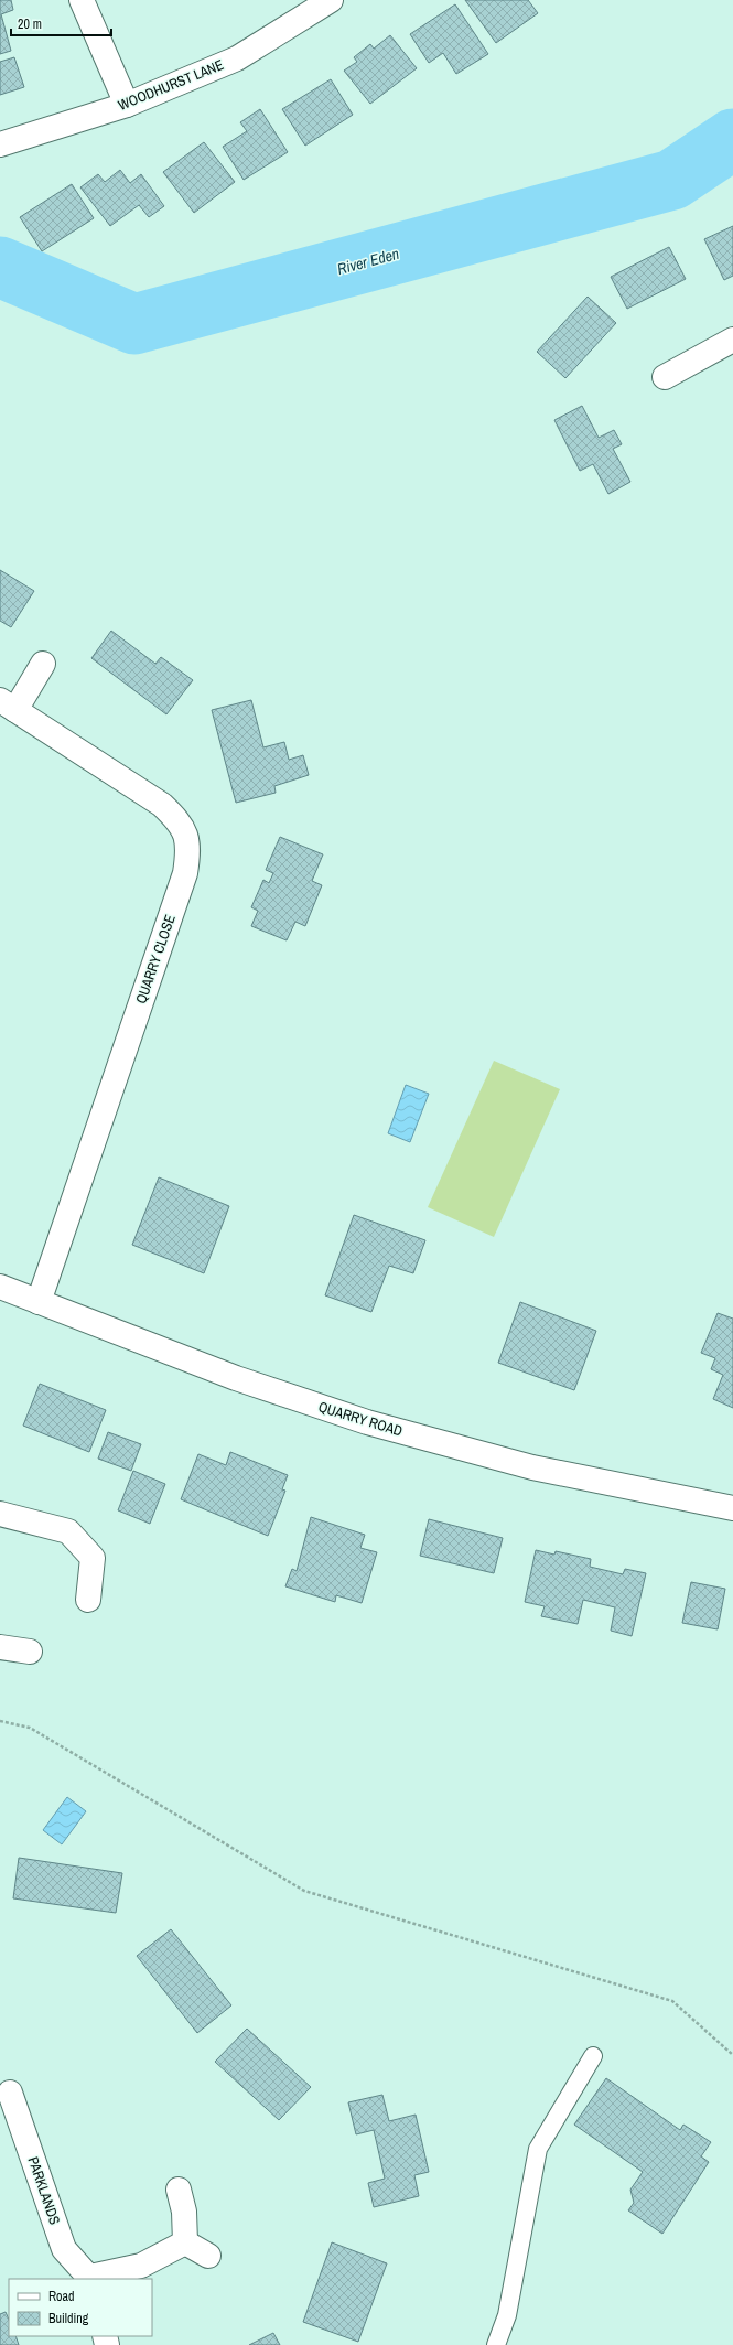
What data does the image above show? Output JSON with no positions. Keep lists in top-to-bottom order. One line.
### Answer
{"streets":{"street":["WOODHURST LANE","QUARRY CLOSE","QUARRY ROAD","PARKLANDS"]},"crossings":[["QUARRY CLOSE","QUARRY ROAD"]],"water":["River Eden"],"legend":["Road","Building"],"scale_bar":"20 m"}
